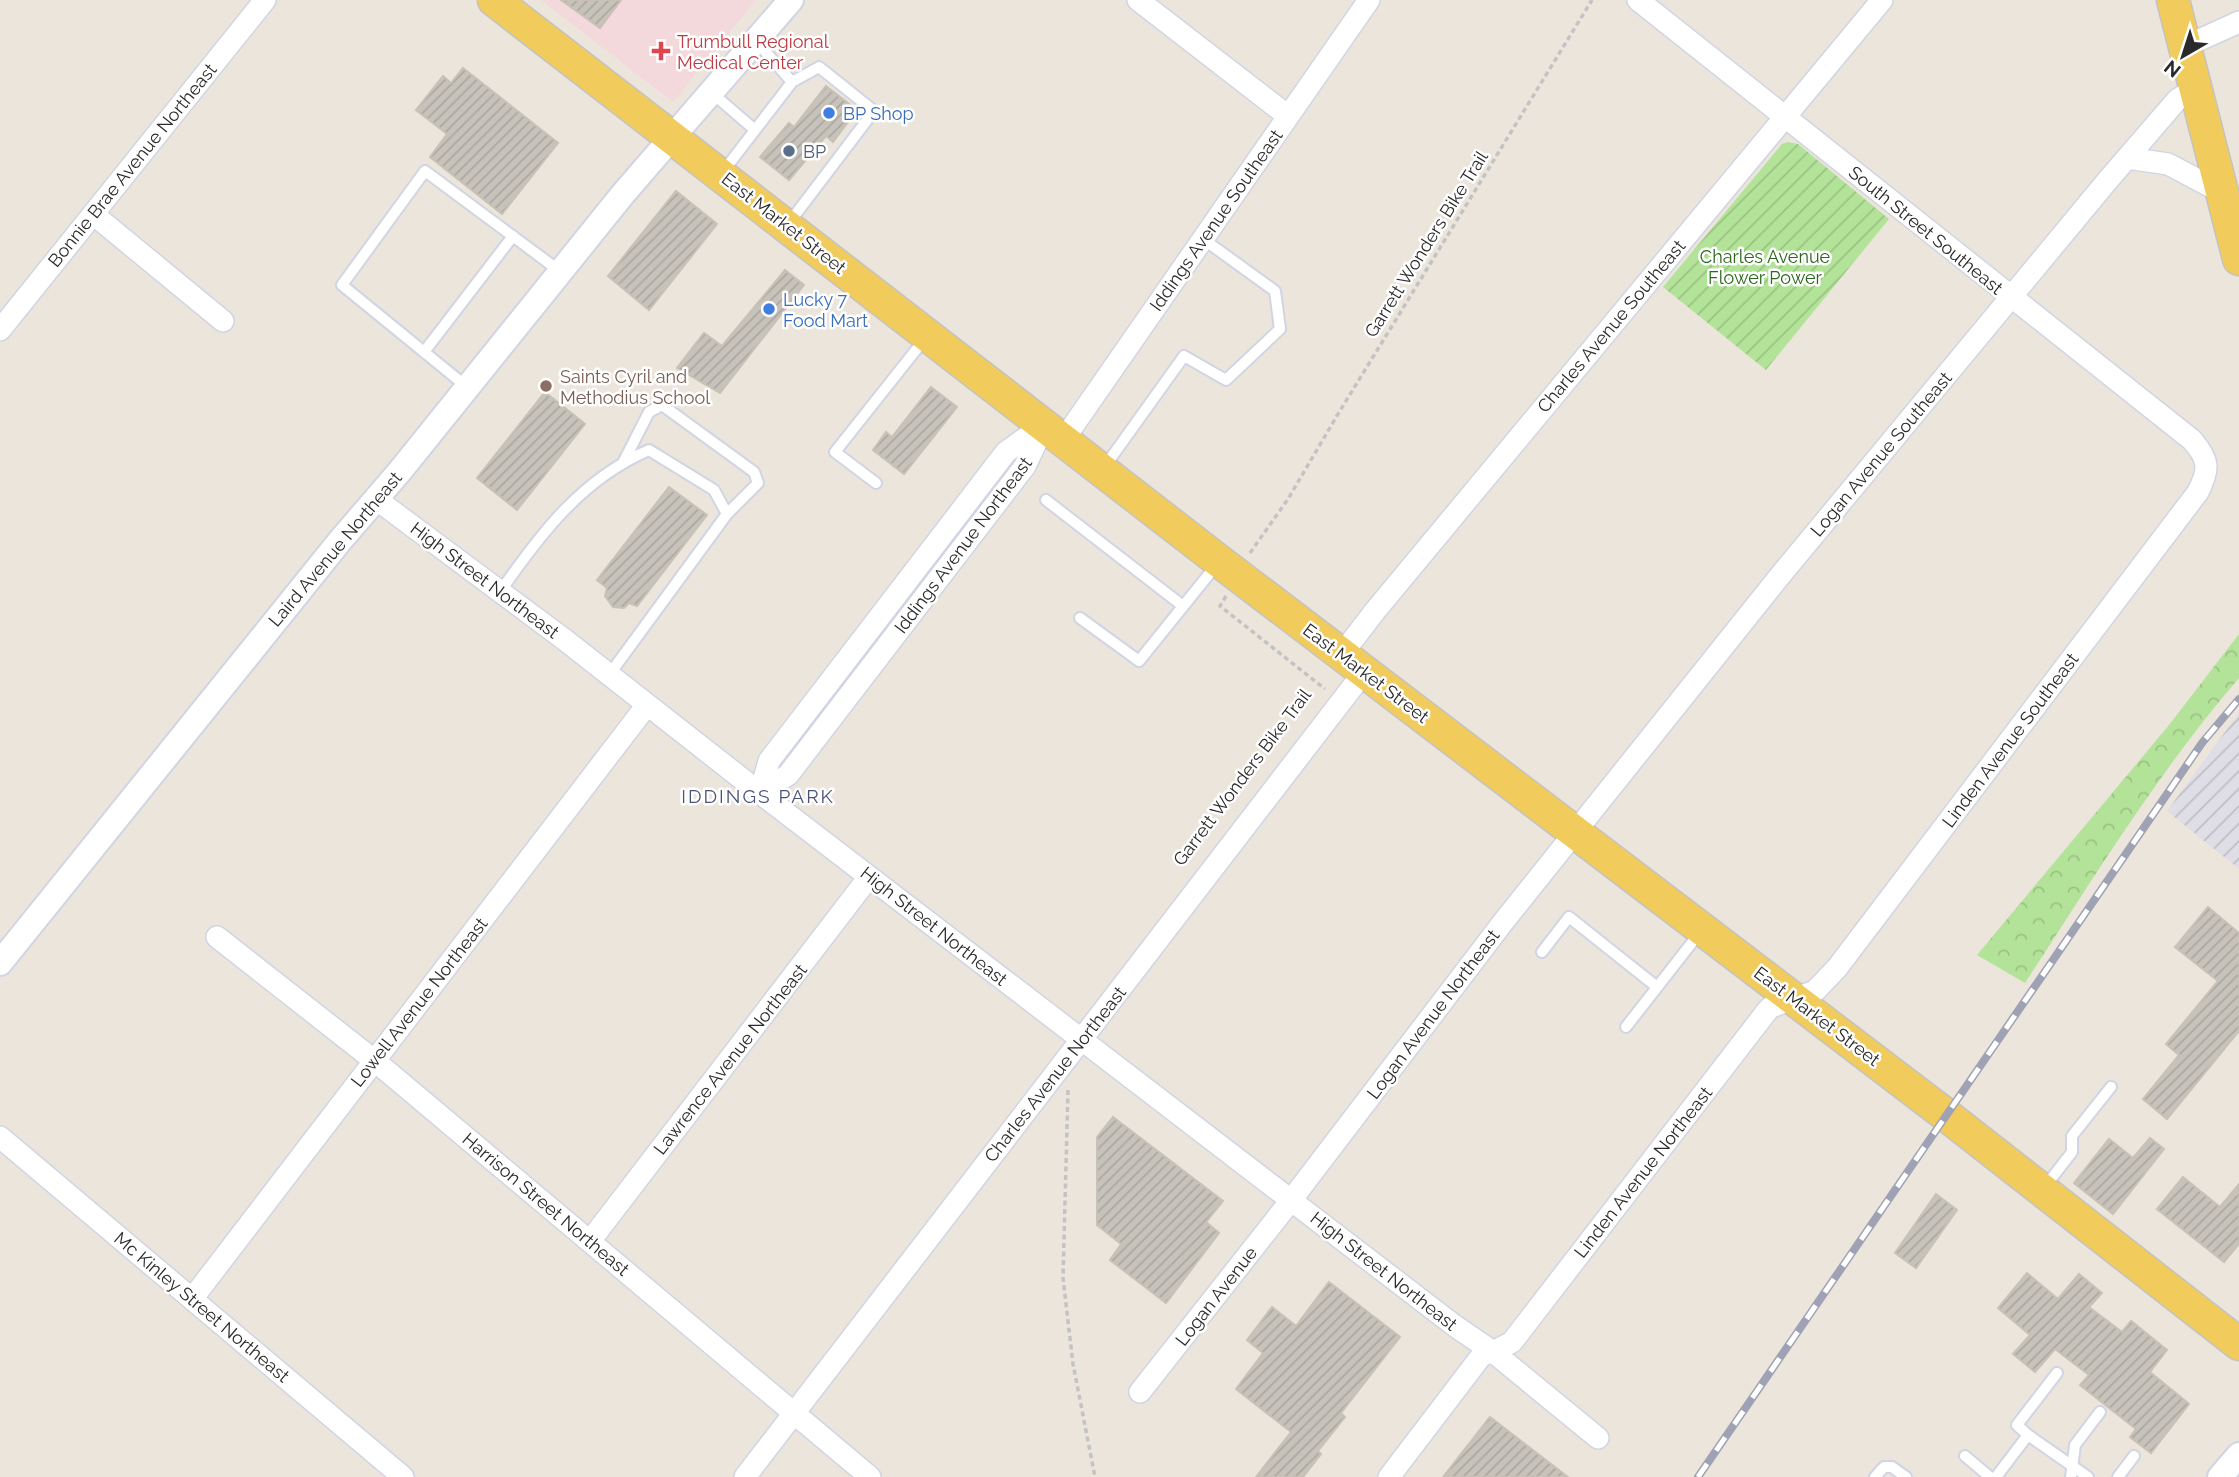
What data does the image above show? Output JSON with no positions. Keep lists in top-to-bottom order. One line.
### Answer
{"streets":{"main road":["East Market Street"],"street":["Bonnie Brae Avenue Northeast","Iddings Avenue Southeast","South Street Southeast","Charles Avenue Southeast","Logan Avenue Southeast","Iddings Avenue Northeast","Laird Avenue Northeast","High Street Northeast","Linden Avenue Southeast","Lowell Avenue Northeast","Logan Avenue Northeast","Lawrence Avenue Northeast","Charles Avenue Northeast","Linden Avenue Northeast","Harrison Street Northeast","Logan Avenue","Mc Kinley Street Northeast"],"path":["Garrett Wonders Bike Trail"]},"crossings":[["Iddings Avenue Southeast","East Market Street"],["Iddings Avenue Southeast","Iddings Avenue Northeast"],["East Market Street","Garrett Wonders Bike Trail"],["East Market Street","Charles Avenue Southeast"],["East Market Street","Logan Avenue Southeast"],["East Market Street","Iddings Avenue Northeast"],["East Market Street","Laird Avenue Northeast"],["East Market Street","Linden Avenue Southeast"],["East Market Street","Logan Avenue Northeast"],["East Market Street","Charles Avenue Northeast"],["East Market Street","Linden Avenue Northeast"],["South Street Southeast","Charles Avenue Southeast"],["South Street Southeast","Logan Avenue Southeast"],["South Street Southeast","Linden Avenue Southeast"],["Charles Avenue Southeast","Charles Avenue Northeast"],["Logan Avenue Southeast","Logan Avenue Northeast"],["Iddings Avenue Northeast","High Street Northeast"],["Laird Avenue Northeast","High Street Northeast"],["High Street Northeast","Lowell Avenue Northeast"],["High Street Northeast","Logan Avenue Northeast"],["High Street Northeast","Lawrence Avenue Northeast"],["High Street Northeast","Charles Avenue Northeast"],["High Street Northeast","Linden Avenue Northeast"],["High Street Northeast","Logan Avenue"],["Linden Avenue Southeast","Linden Avenue Northeast"],["Lowell Avenue Northeast","Harrison Street Northeast"],["Lowell Avenue Northeast","Mc Kinley Street Northeast"],["Logan Avenue Northeast","Logan Avenue"],["Lawrence Avenue Northeast","Harrison Street Northeast"],["Charles Avenue Northeast","Harrison Street Northeast"]],"districts":["IDDINGS PARK"],"parks":["Charles Avenue Flower Power"],"places":{"health":["Trumbull Regional Medical Center"],"other":["BP Shop","BP","Lucky 7 Food Mart","Saints Cyril and Methodius School"]},"north":"bottom left"}
